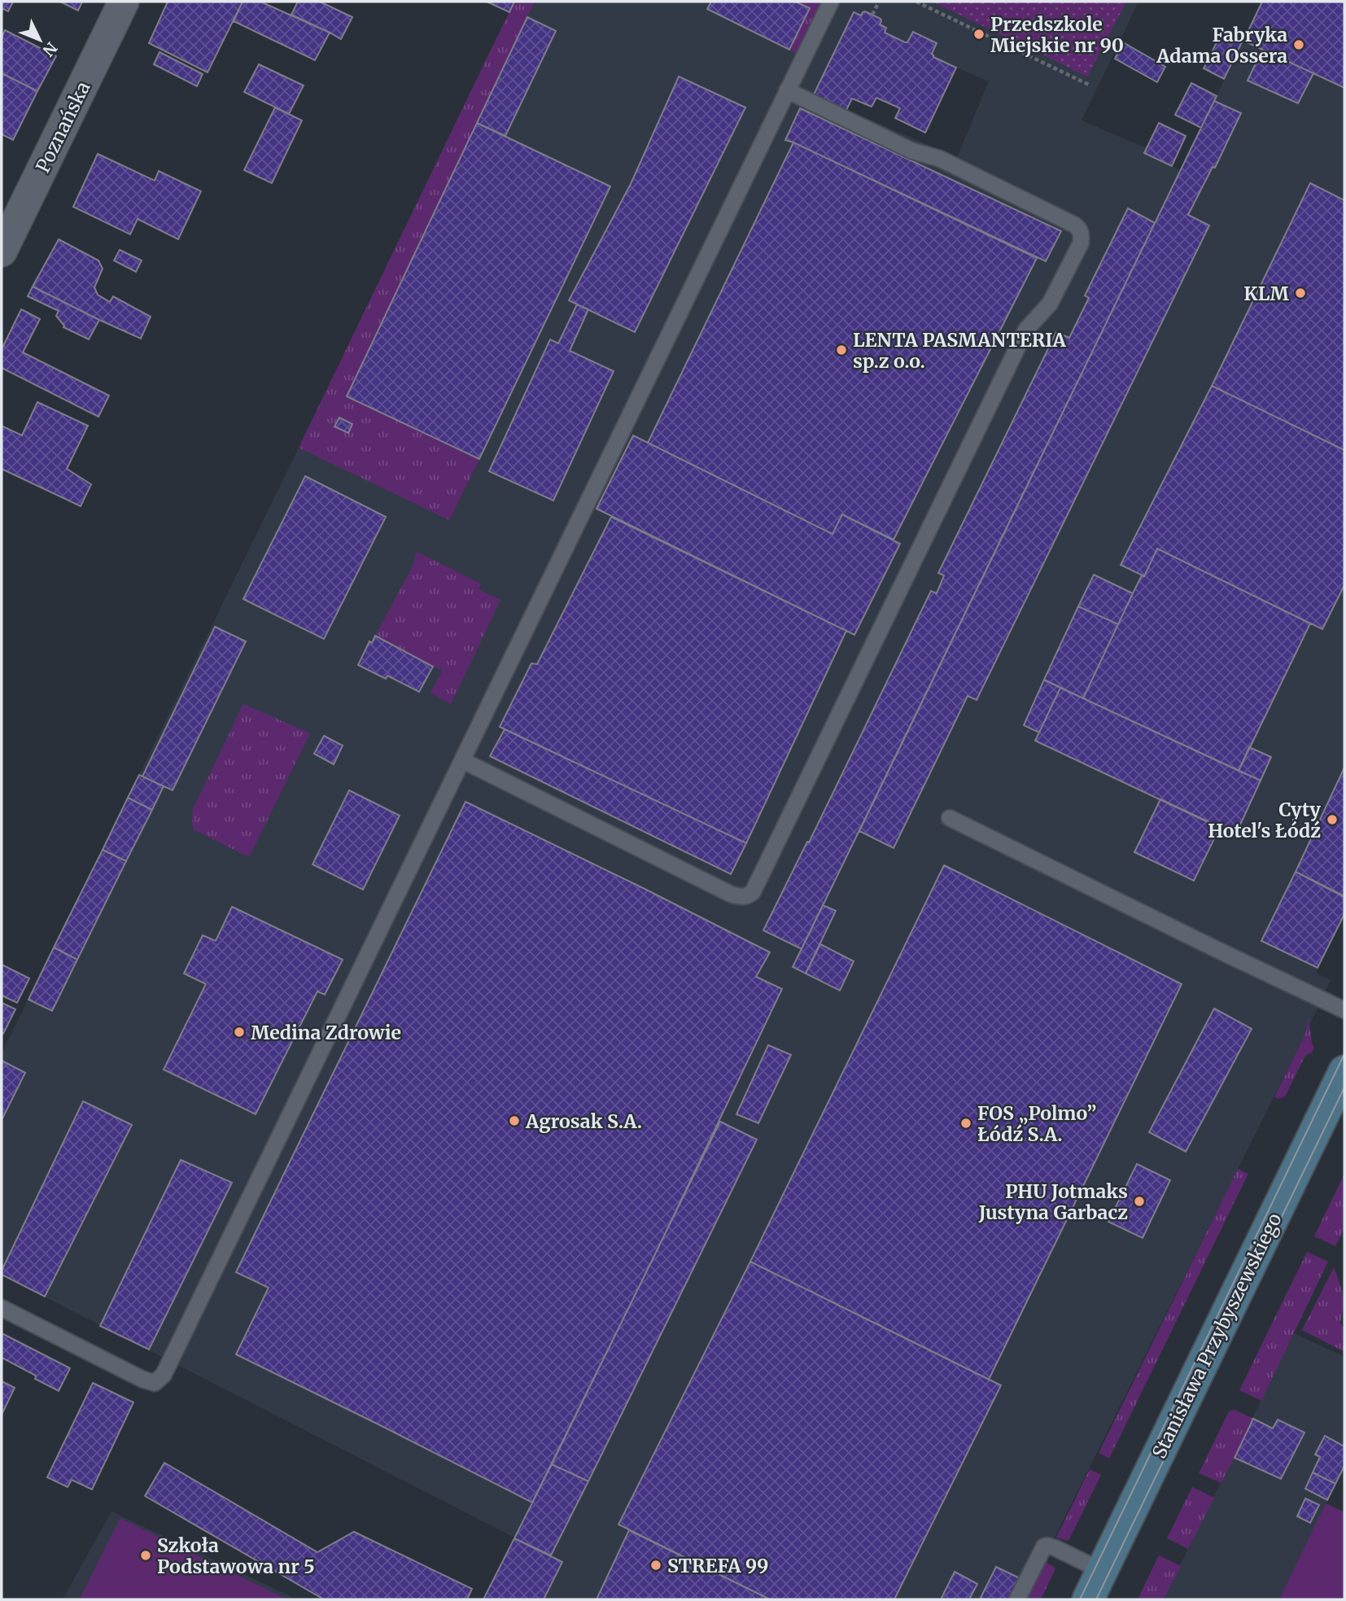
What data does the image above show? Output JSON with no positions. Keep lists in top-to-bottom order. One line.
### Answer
{"streets":{"street":["Poznańska","Stanisława Przybyszewskiego"]},"places":["Przedszkole Miejskie nr 90","Fabryka Adama Ossera","KLM","LENTA PASMANTERIA sp.z o.o.","Cyty Hotel's Łódź","Medina Zdrowie","Agrosak S.A.","FOS „Polmo” Łódź S.A.","PHU Jotmaks Justyna Garbacz","Szkoła Podstawowa nr 5","STREFA 99"],"north":"bottom right"}
